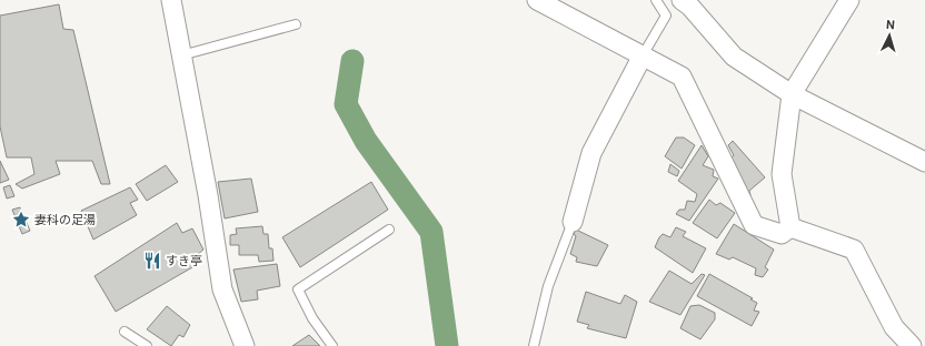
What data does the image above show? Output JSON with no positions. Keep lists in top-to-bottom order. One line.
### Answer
{"places":{"place":["妻科の足湯"],"restaurant":["すき亭"]},"north":"top"}
